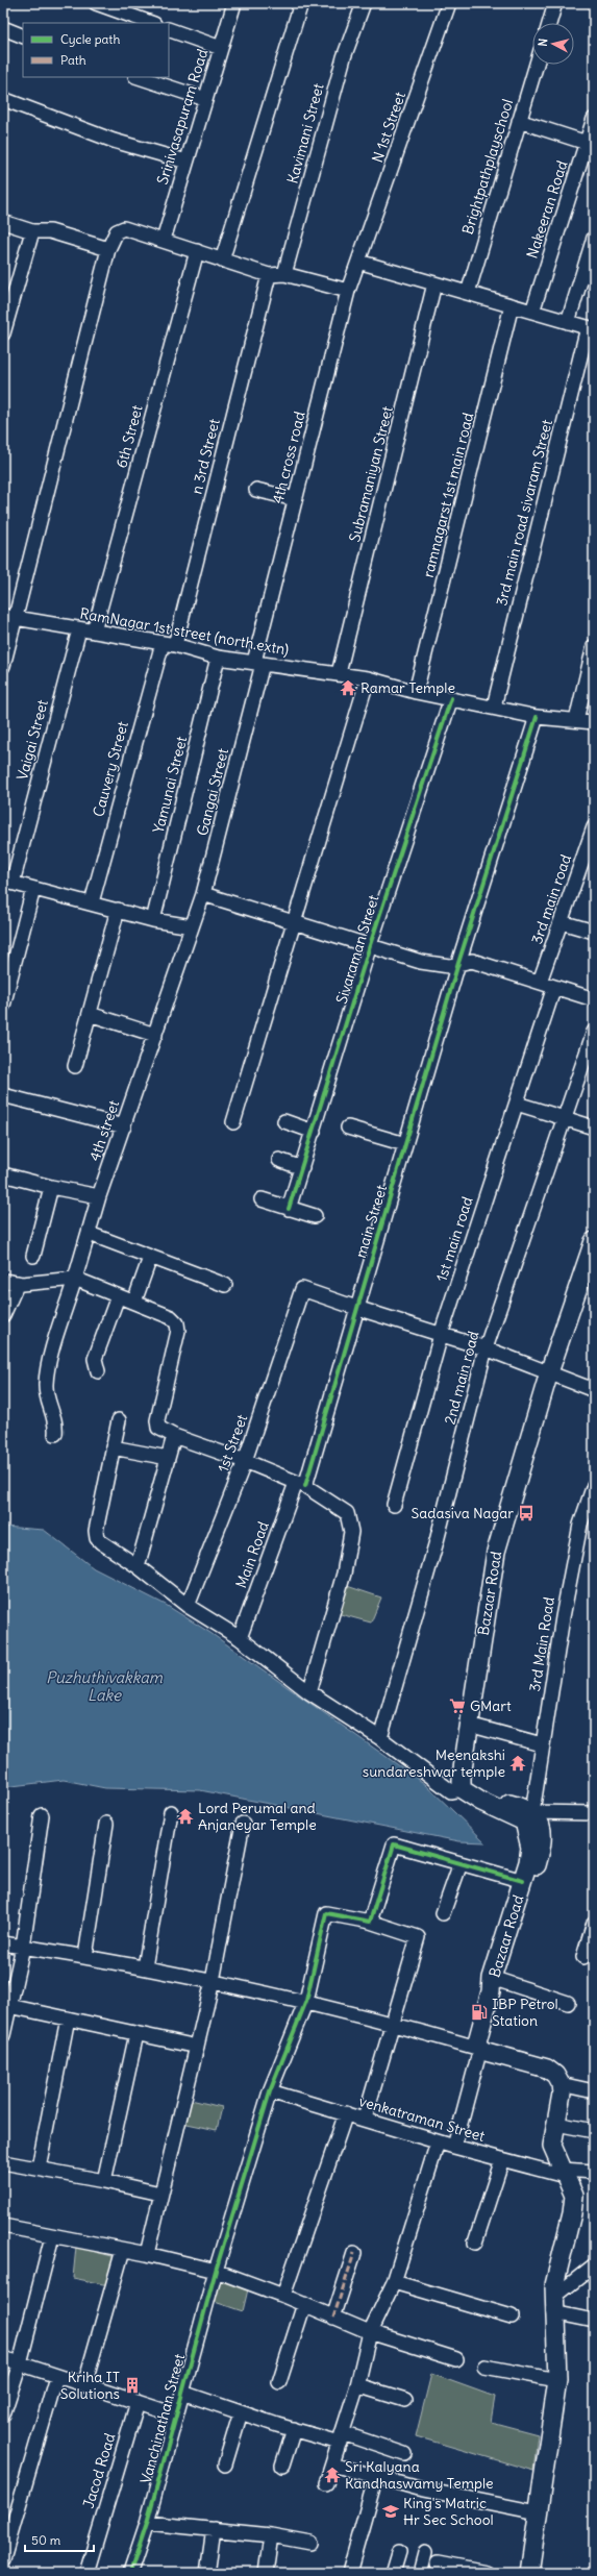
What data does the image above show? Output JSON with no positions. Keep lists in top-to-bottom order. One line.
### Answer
{"streets":{"main road":["Bazaar Road"],"street":["Srinivasapuram Road","N 1st Street","Kavimani Street","Brightpathplayschool","Nakeeran Road","6th Street","n 3rd Street","4th cross road","Subramaniyan Street","ramnagarst 1st main road","3rd main road sivaram Street","RamNagar 1st street (north.extn)","Vaigai Street","Cauvery Street","Yamunai Street","Gangai Street","3rd main road","Sivaraman Street","4th street","main Street","1st main road","2nd main road","1st Street","Main Road","3rd Main Road","venkatraman Street","Vanchinathan Street","Jacod Road"]},"crossings":[["N 1st Street","4th cross road"],["6th Street","RamNagar 1st street (north.extn)"],["n 3rd Street","RamNagar 1st street (north.extn)"],["n 3rd Street","Cauvery Street"],["4th cross road","RamNagar 1st street (north.extn)"],["4th cross road","Gangai Street"],["Subramaniyan Street","RamNagar 1st street (north.extn)"],["ramnagarst 1st main road","RamNagar 1st street (north.extn)"],["3rd main road sivaram Street","RamNagar 1st street (north.extn)"],["RamNagar 1st street (north.extn)","Vaigai Street"],["RamNagar 1st street (north.extn)","Cauvery Street"],["RamNagar 1st street (north.extn)","Yamunai Street"],["RamNagar 1st street (north.extn)","Gangai Street"],["RamNagar 1st street (north.extn)","Sivaraman Street"],["RamNagar 1st street (north.extn)","main Street"],["Gangai Street","4th street"],["main Street","1st Street"],["main Street","Main Road"],["Bazaar Road","3rd Main Road"],["venkatraman Street","Vanchinathan Street"]],"water":["Puzhuthivakkam Lake"],"places":{"temple":["Ramar Temple","Meenakshi sundareshwar temple","Lord Perumal and Anjaneyar Temple","Sri Kalyana Kandhaswamy Temple"],"bus stop":["Sadasiva Nagar"],"supermarket":["GMart"],"fuel station":["IBP Petrol Station"],"building":["Kriha IT Solutions"],"school or university":["King's Matric Hr Sec School"]},"legend":["Cycle path","Path"],"scale_bar":"50 m","north":"left"}
